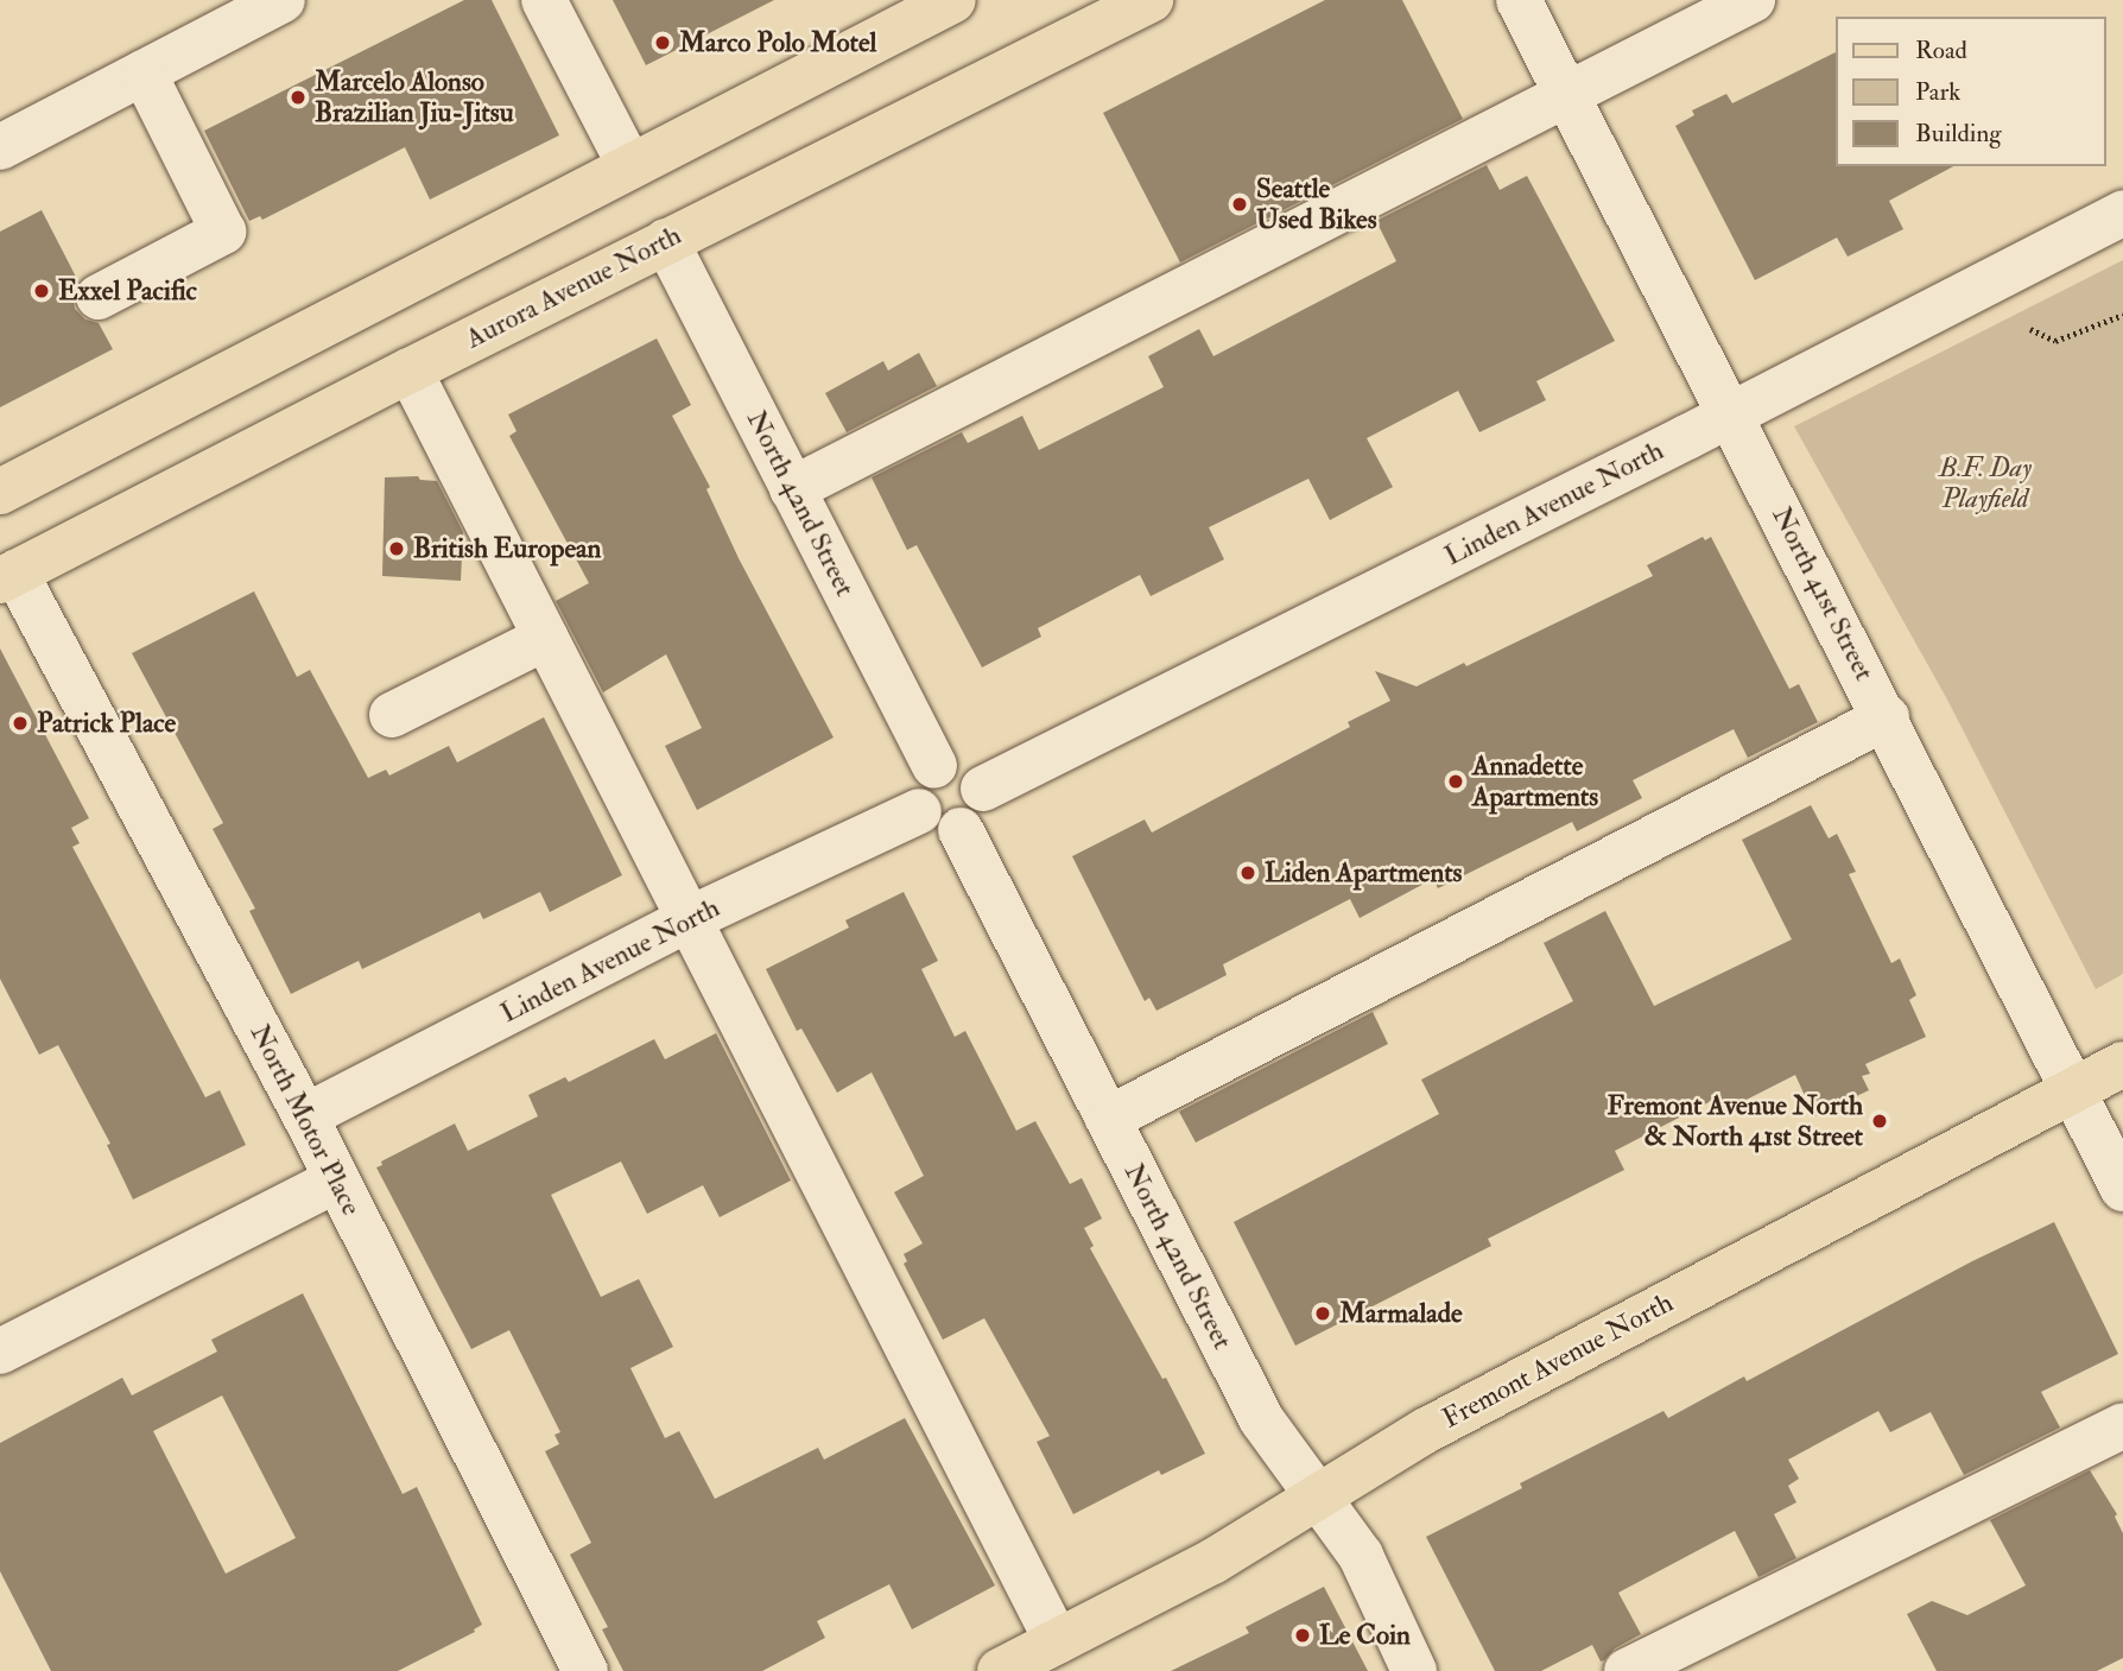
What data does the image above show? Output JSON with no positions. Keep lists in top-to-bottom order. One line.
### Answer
{"streets":{"main road":["Aurora Avenue North","Fremont Avenue North"],"street":["North 42nd Street","Linden Avenue North","North 41st Street","North Motor Place"]},"crossings":[["Aurora Avenue North","North 42nd Street"],["Aurora Avenue North","North Motor Place"],["North 42nd Street","Linden Avenue North"],["North 42nd Street","Fremont Avenue North"],["Linden Avenue North","North 41st Street"],["Linden Avenue North","North Motor Place"],["North 41st Street","Fremont Avenue North"]],"parks":["B.F. Day Playfield"],"places":["Marco Polo Motel","Marcelo Alonso Brazilian Jiu-Jitsu","Seattle Used Bikes","Exxel Pacific","British European","Patrick Place","Annadette Apartments","Liden Apartments","Fremont Avenue North & North 41st Street","Marmalade","Le Coin"],"legend":["Road","Park","Building"]}
